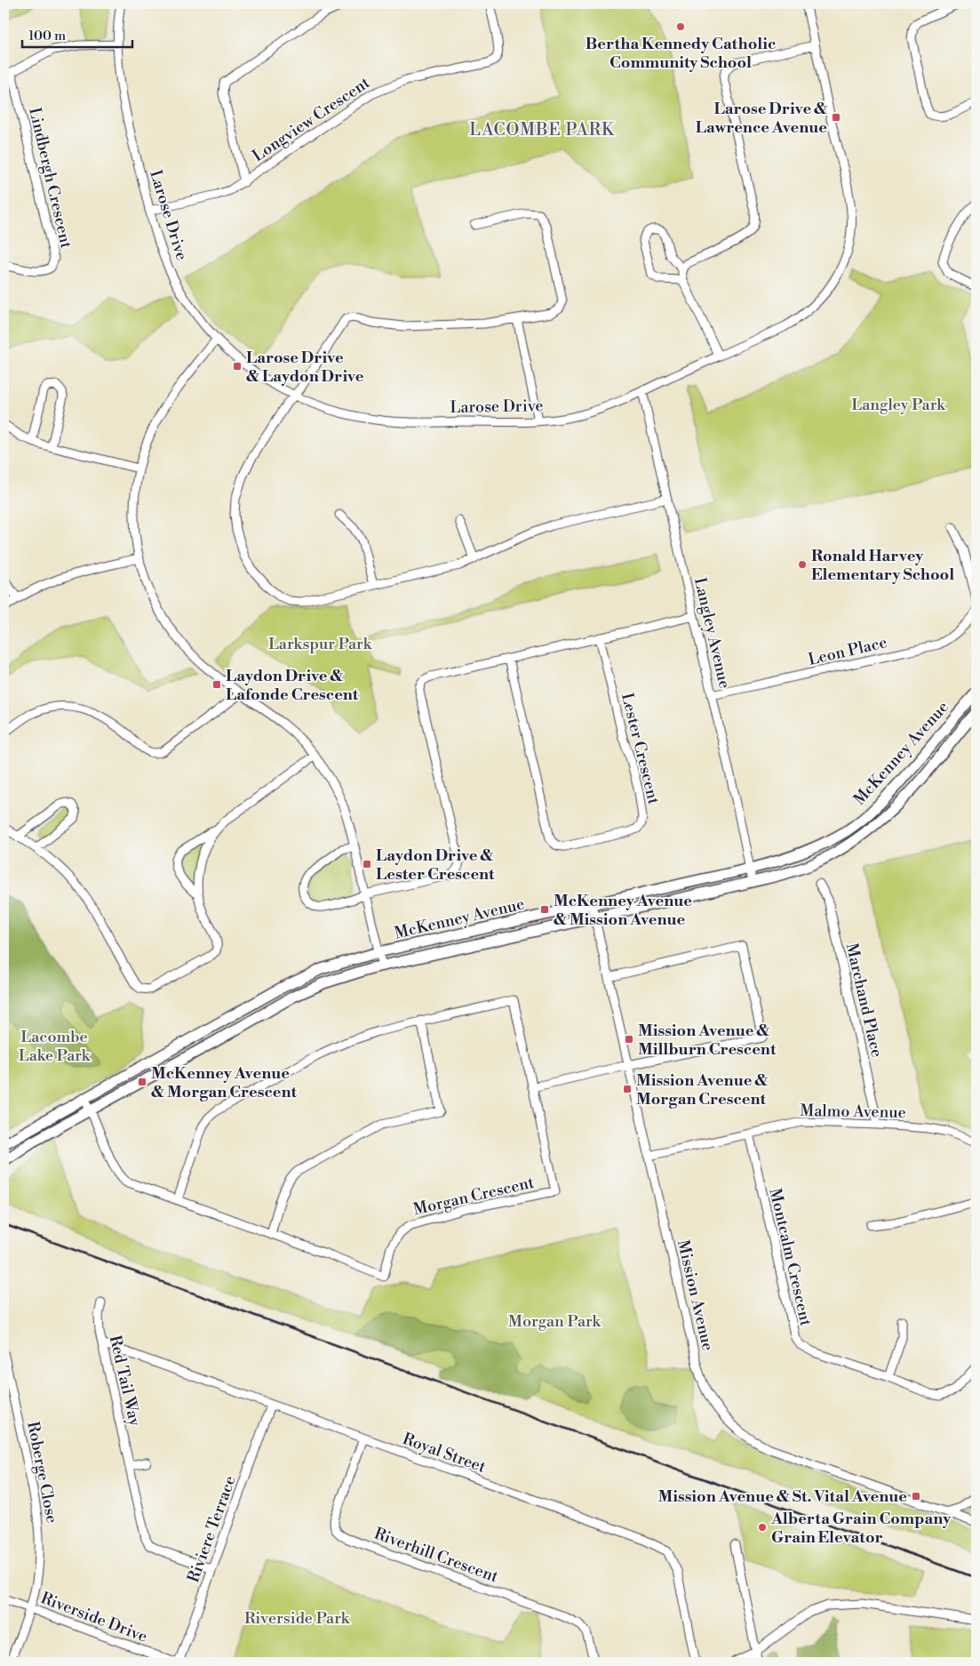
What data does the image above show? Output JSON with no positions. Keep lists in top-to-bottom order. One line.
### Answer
{"streets":{"main road":["McKenney Avenue"],"street":["Longview Crescent","Lindbergh Crescent","Larose Drive","Langley Avenue","Leon Place","Lester Crescent","Marchand Place","Malmo Avenue","Morgan Crescent","Montcalm Crescent","Mission Avenue","Red Tail Way","Royal Street","Roberge Close","Riviere Terrace","Riverhill Crescent","Riverside Drive"]},"crossings":[["Longview Crescent","Larose Drive"],["Larose Drive","Langley Avenue"],["Langley Avenue","Leon Place"],["Langley Avenue","McKenney Avenue"],["McKenney Avenue","Morgan Crescent"],["McKenney Avenue","Mission Avenue"],["Marchand Place","Malmo Avenue"],["Malmo Avenue","Montcalm Crescent"],["Malmo Avenue","Mission Avenue"],["Red Tail Way","Royal Street"],["Red Tail Way","Riviere Terrace"],["Royal Street","Riviere Terrace"],["Royal Street","Riverhill Crescent"],["Roberge Close","Riverside Drive"],["Riviere Terrace","Riverside Drive"]],"districts":["LACOMBE PARK"],"parks":["Langley Park","Larkspur Park","Lacombe Lake Park","Morgan Park","Riverside Park"],"places":{"other":["Bertha Kennedy Catholic Community School","Ronald Harvey Elementary School","Alberta Grain Company Grain Elevator"],"transit":["Larose Drive & Lawrence Avenue","Larose Drive & Laydon Drive","Laydon Drive & Lafonde Crescent","Laydon Drive & Lester Crescent","McKenney Avenue & Mission Avenue","Mission Avenue & Millburn Crescent","McKenney Avenue & Morgan Crescent","Mission Avenue & Morgan Crescent","Mission Avenue & St. Vital Avenue"]},"scale_bar":"100 m"}
